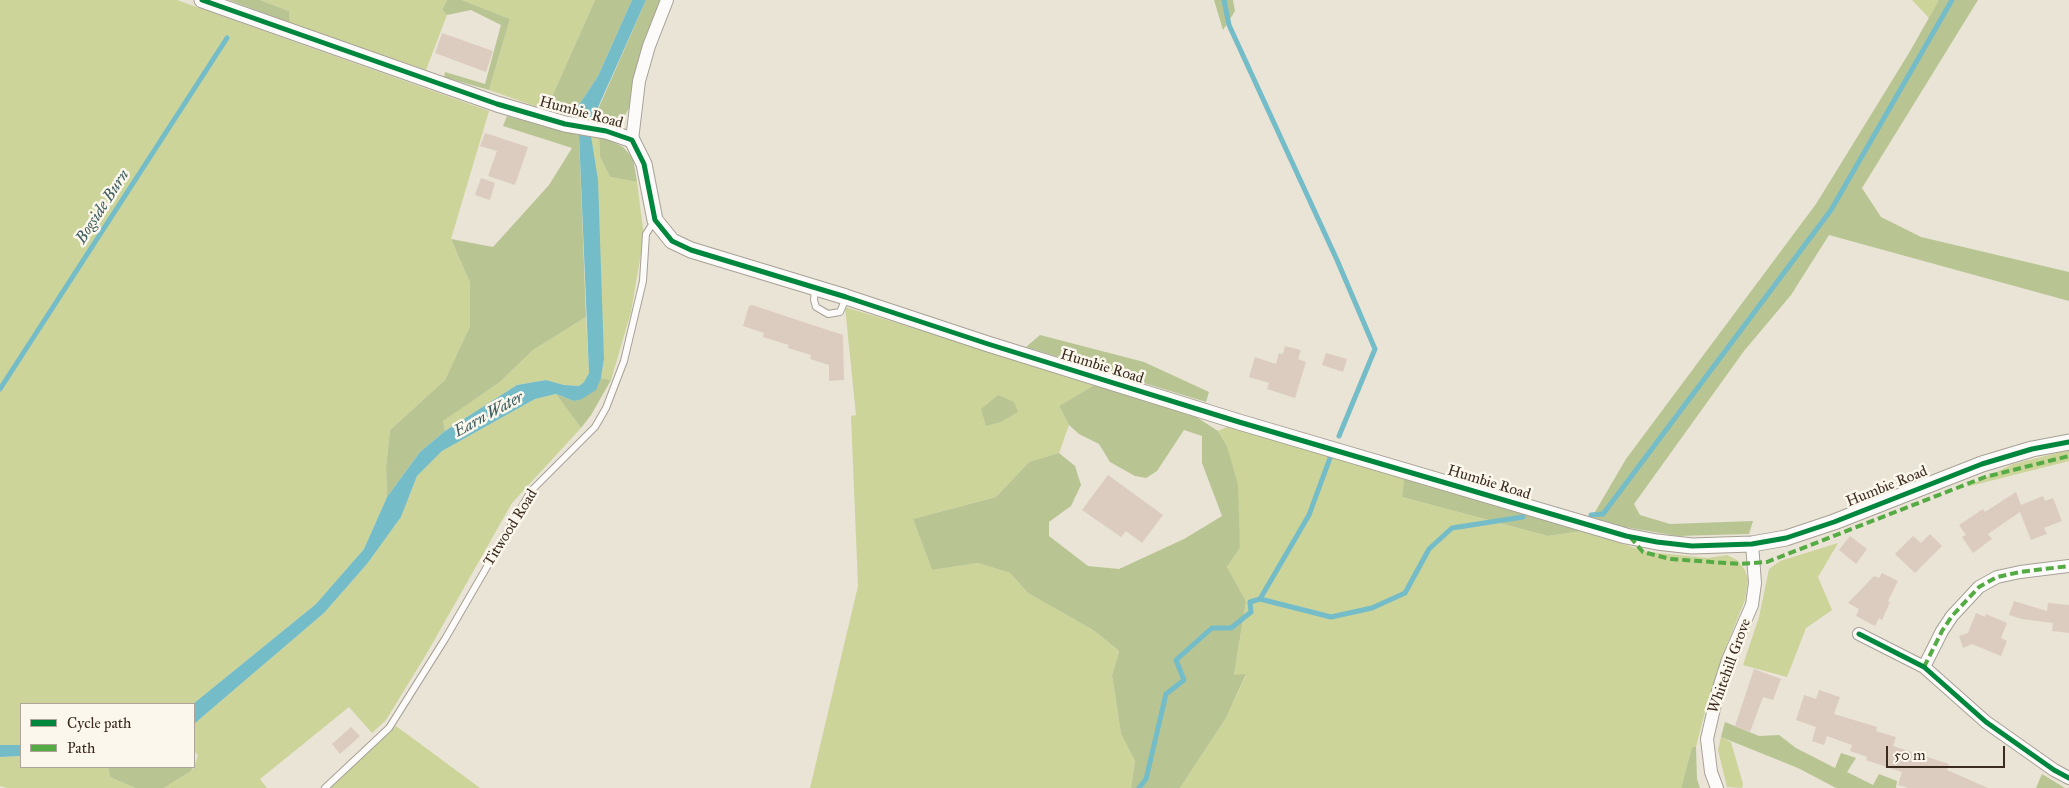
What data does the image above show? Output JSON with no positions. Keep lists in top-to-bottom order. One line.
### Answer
{"streets":{"street":["Humbie Road","Whitehill Grove"],"lane":["Titwood Road"]},"crossings":[["Humbie Road","Titwood Road"],["Humbie Road","Whitehill Grove"]],"water":["Bogside Burn","Earn Water"],"legend":["Cycle path","Path"],"scale_bar":"50 m"}
